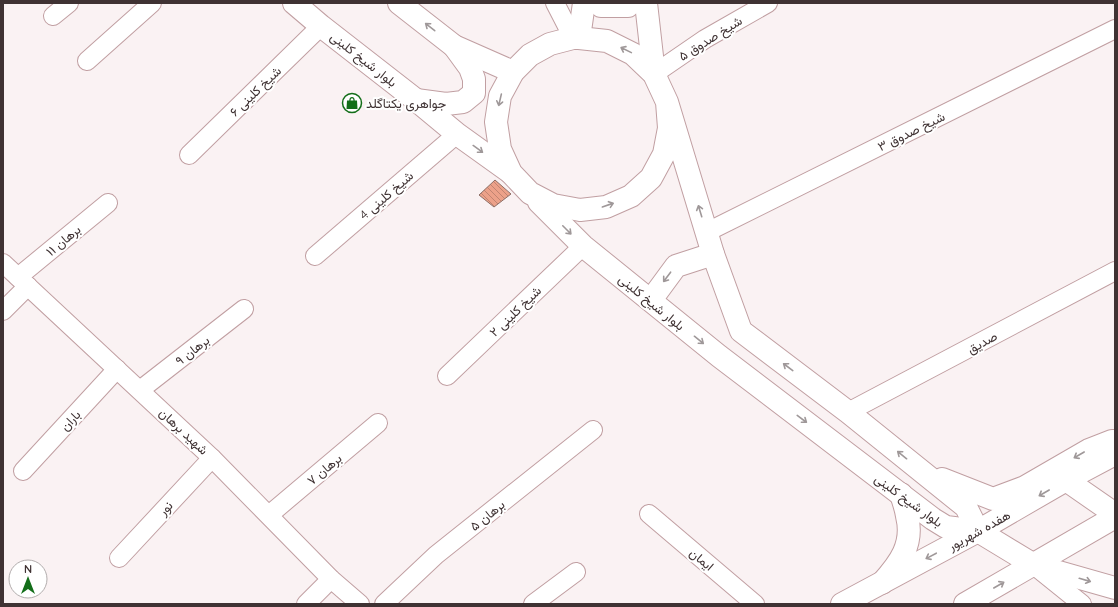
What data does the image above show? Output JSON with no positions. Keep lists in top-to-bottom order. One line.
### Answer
{"streets":{"main road":["بلوار شیخ کلینی","هفده شهریور"],"street":["شیخ صدوق ۵","شیخ کلینی ۶","شیخ صدوق ۳","شیخ کلینی 4","برهان ۱۱","شیخ کلینی ۲","صدیق","برهان ۹","باران","شهید برهان","برهان ۷","نور","برهان ۵","ایمان"]},"crossings":[["بلوار شیخ کلینی","شیخ کلینی ۶"],["بلوار شیخ کلینی","شیخ کلینی 4"],["بلوار شیخ کلینی","شیخ کلینی ۲"],["بلوار شیخ کلینی","هفده شهریور"],["برهان ۱۱","شهید برهان"],["برهان ۹","شهید برهان"],["باران","شهید برهان"],["شهید برهان","برهان ۷"],["شهید برهان","نور"]],"places":{"shop":["جواهری یکتاگلد"]},"north":"top"}
